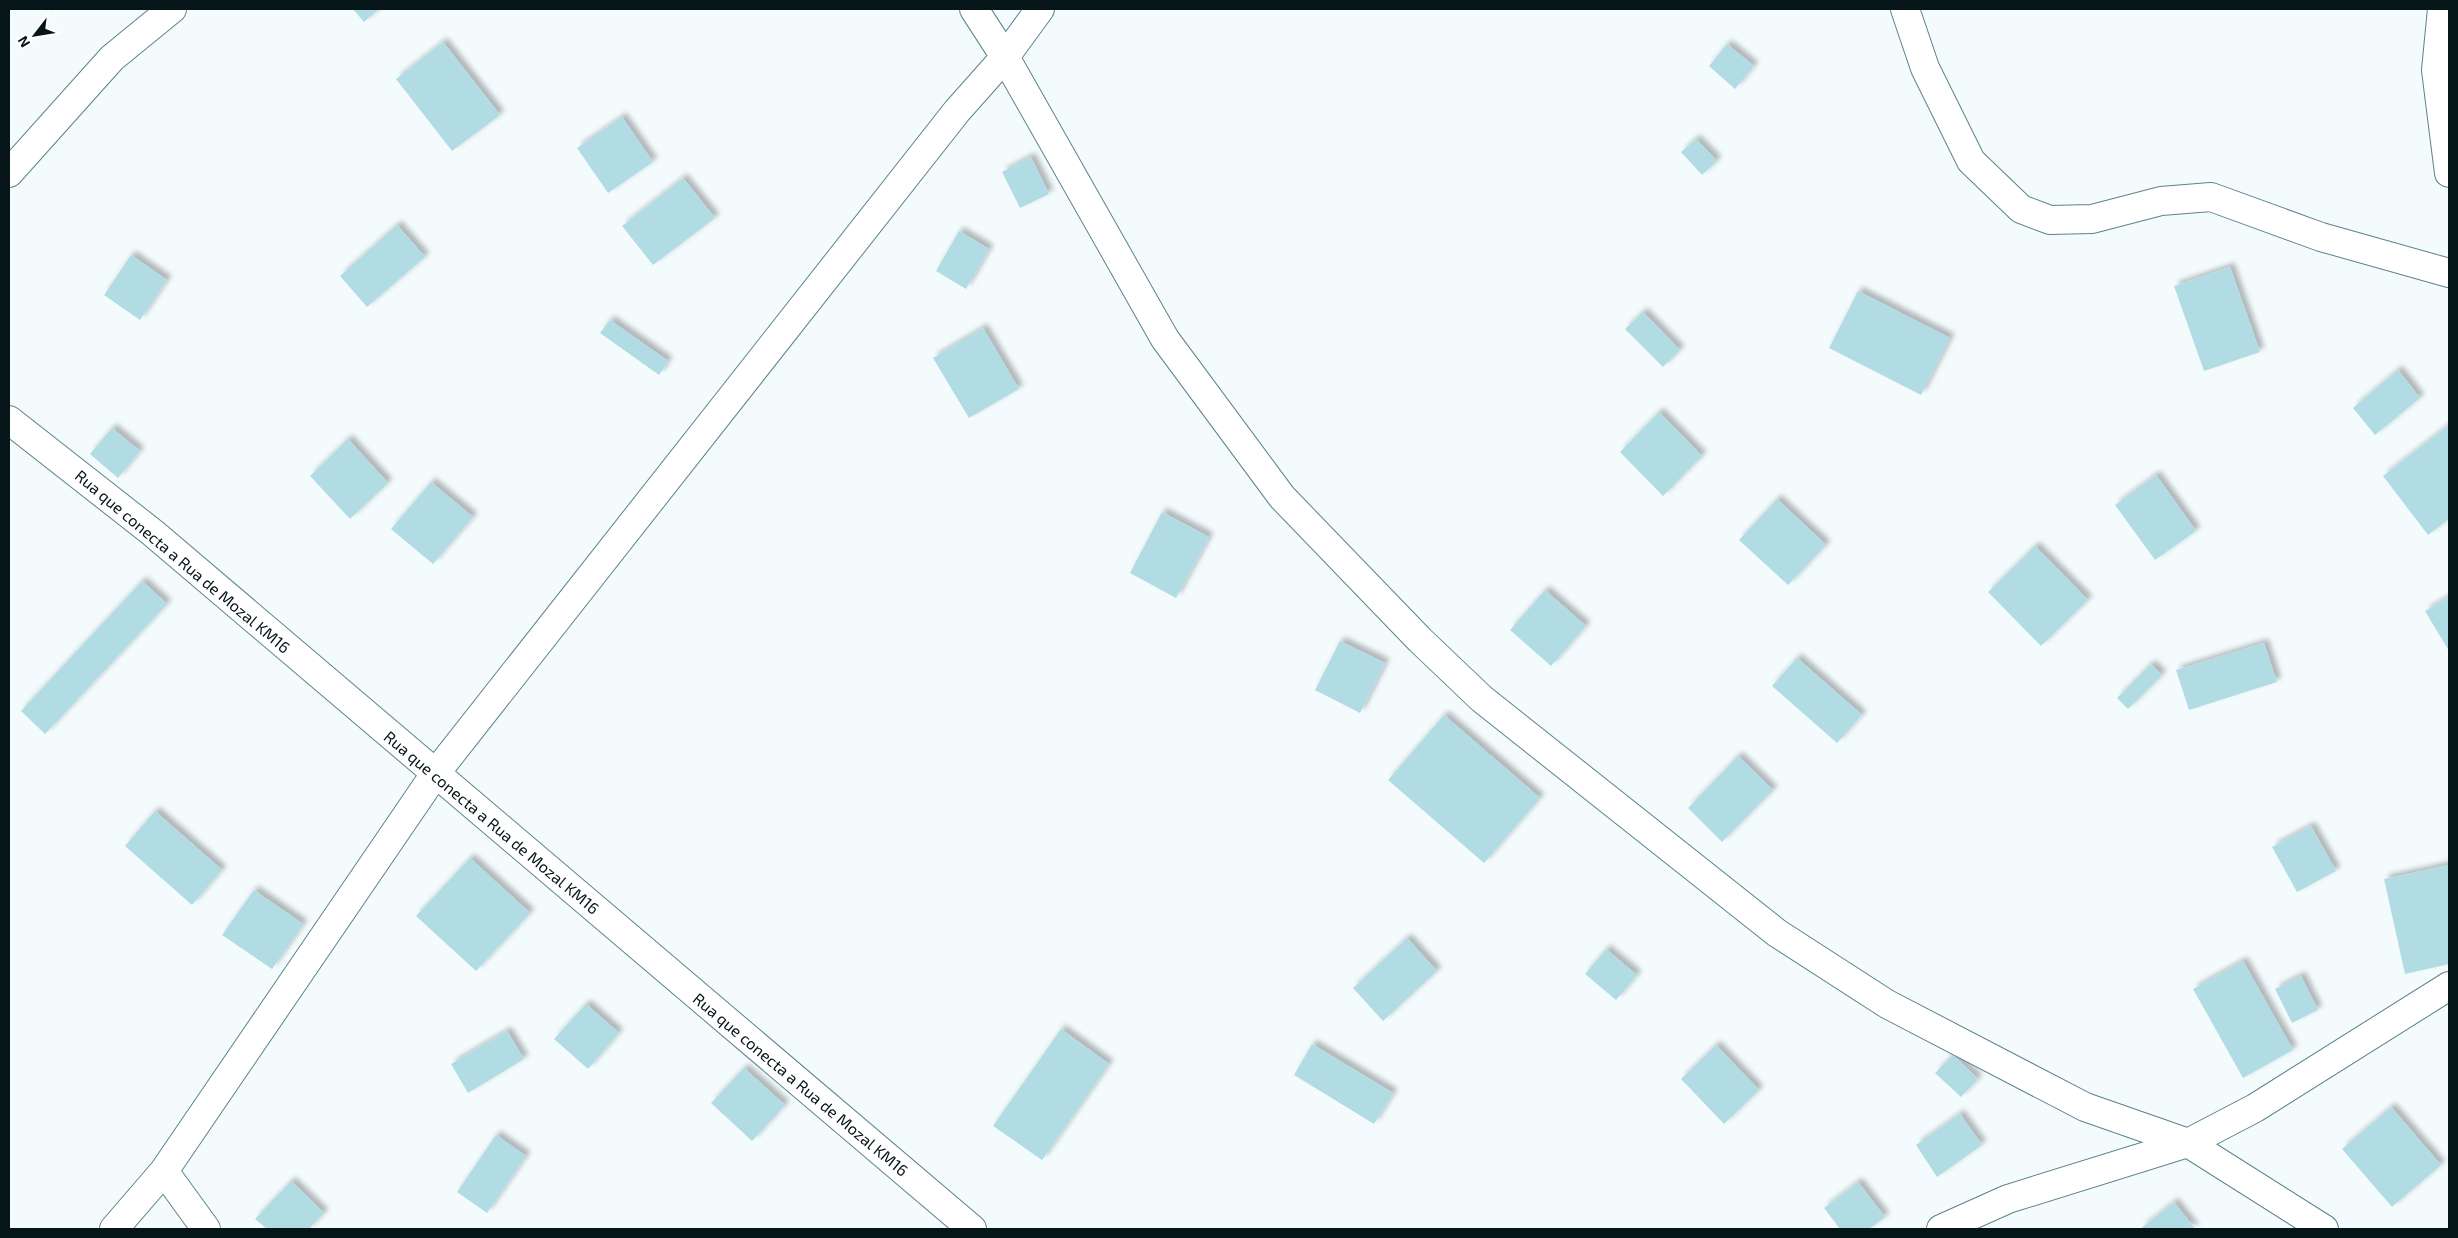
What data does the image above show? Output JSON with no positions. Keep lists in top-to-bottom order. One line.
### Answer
{"streets":{"street":["Rua que conecta a Rua de Mozal KM16"]},"north":"bottom left"}
